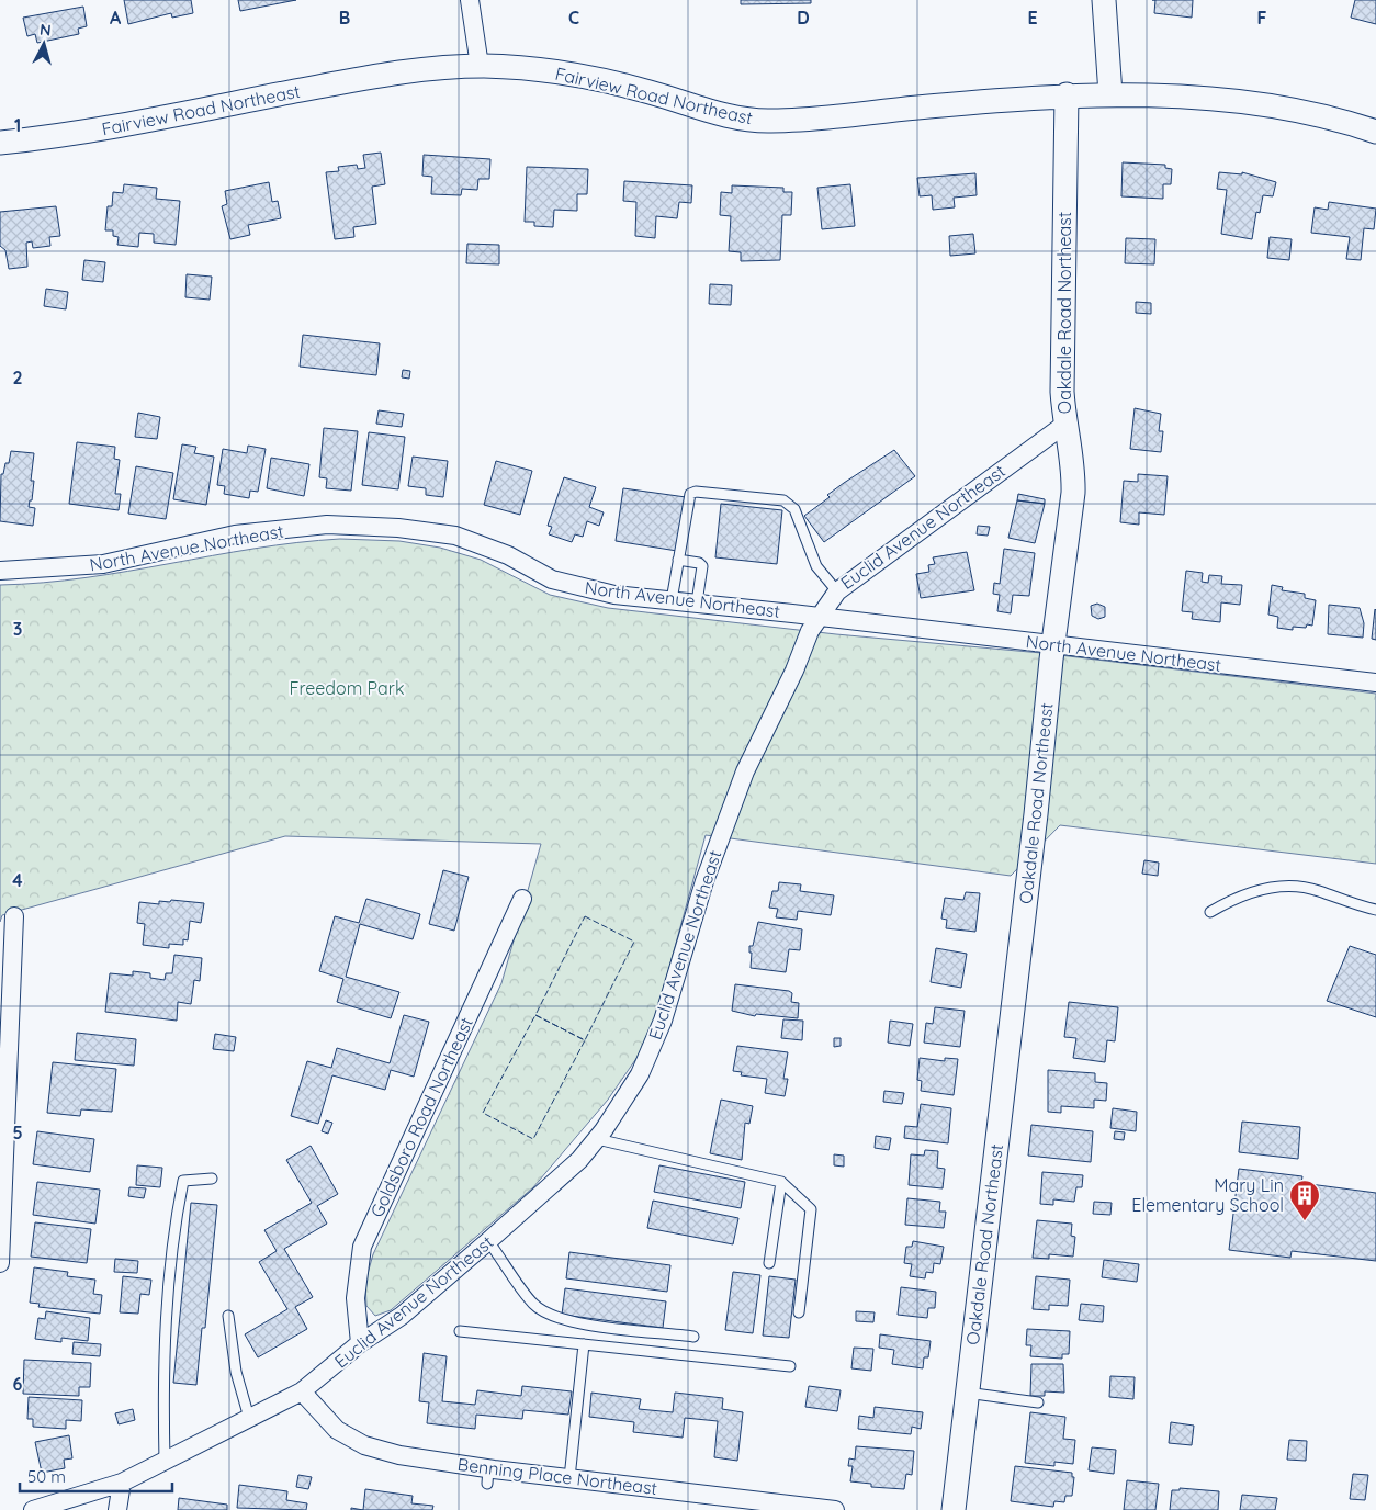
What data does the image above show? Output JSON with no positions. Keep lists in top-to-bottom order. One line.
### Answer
{"streets":{"street":["Fairview Road Northeast","Oakdale Road Northeast","Euclid Avenue Northeast","North Avenue Northeast","Goldsboro Road Northeast","Benning Place Northeast"]},"crossings":[["Fairview Road Northeast","Oakdale Road Northeast"],["Oakdale Road Northeast","Euclid Avenue Northeast"],["Oakdale Road Northeast","North Avenue Northeast"],["Euclid Avenue Northeast","North Avenue Northeast"],["Euclid Avenue Northeast","Goldsboro Road Northeast"],["Euclid Avenue Northeast","Benning Place Northeast"]],"parks":["Freedom Park"],"places":{"building":["Mary Lin Elementary School"]},"scale_bar":"50 m","north":"top","grid":{"columns":["A","B","C","D","E","F"],"rows":["1","2","3","4","5","6"]}}
